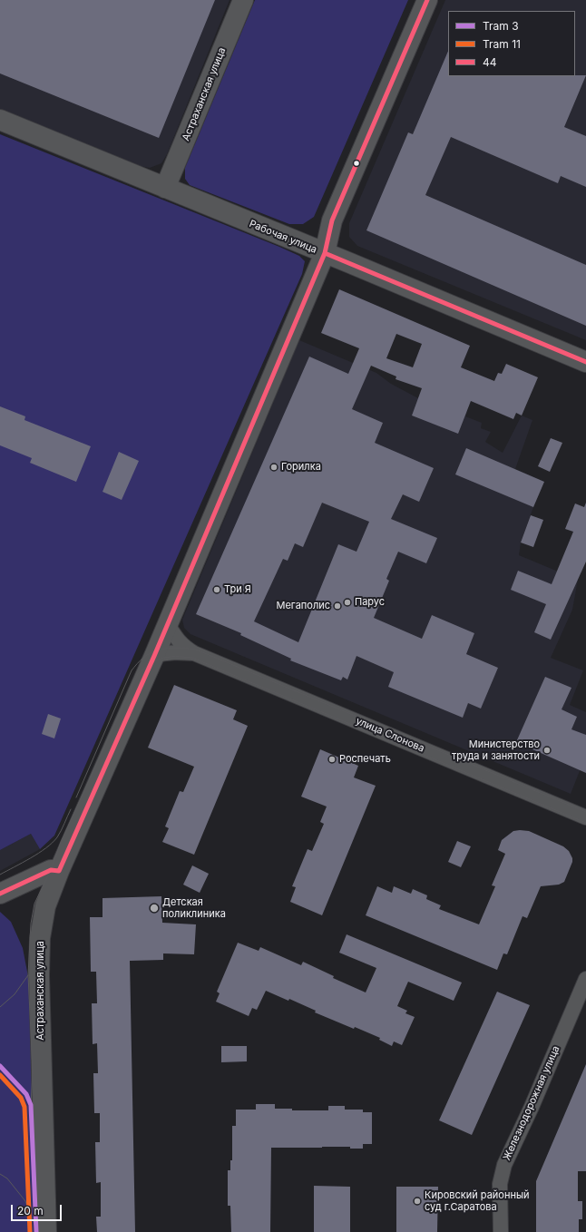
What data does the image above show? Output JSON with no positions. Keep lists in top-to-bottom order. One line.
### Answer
{"streets":{"main road":["Астраханская улица","Рабочая улица"],"street":["улица Слонова","Железнодорожная улица"]},"crossings":[["Астраханская улица","Рабочая улица"],["Астраханская улица","улица Слонова"]],"places":["Горилка","Три Я","Парус","Мегаполис","Министерство труда и занятости","Роспечать","Детская поликлиника","Кировский районный суд г.Саратова"],"lines":["transit line 44","tram line 3","tram line 11"],"legend":["Tram 3","Tram 11","44"],"scale_bar":"20 m"}
